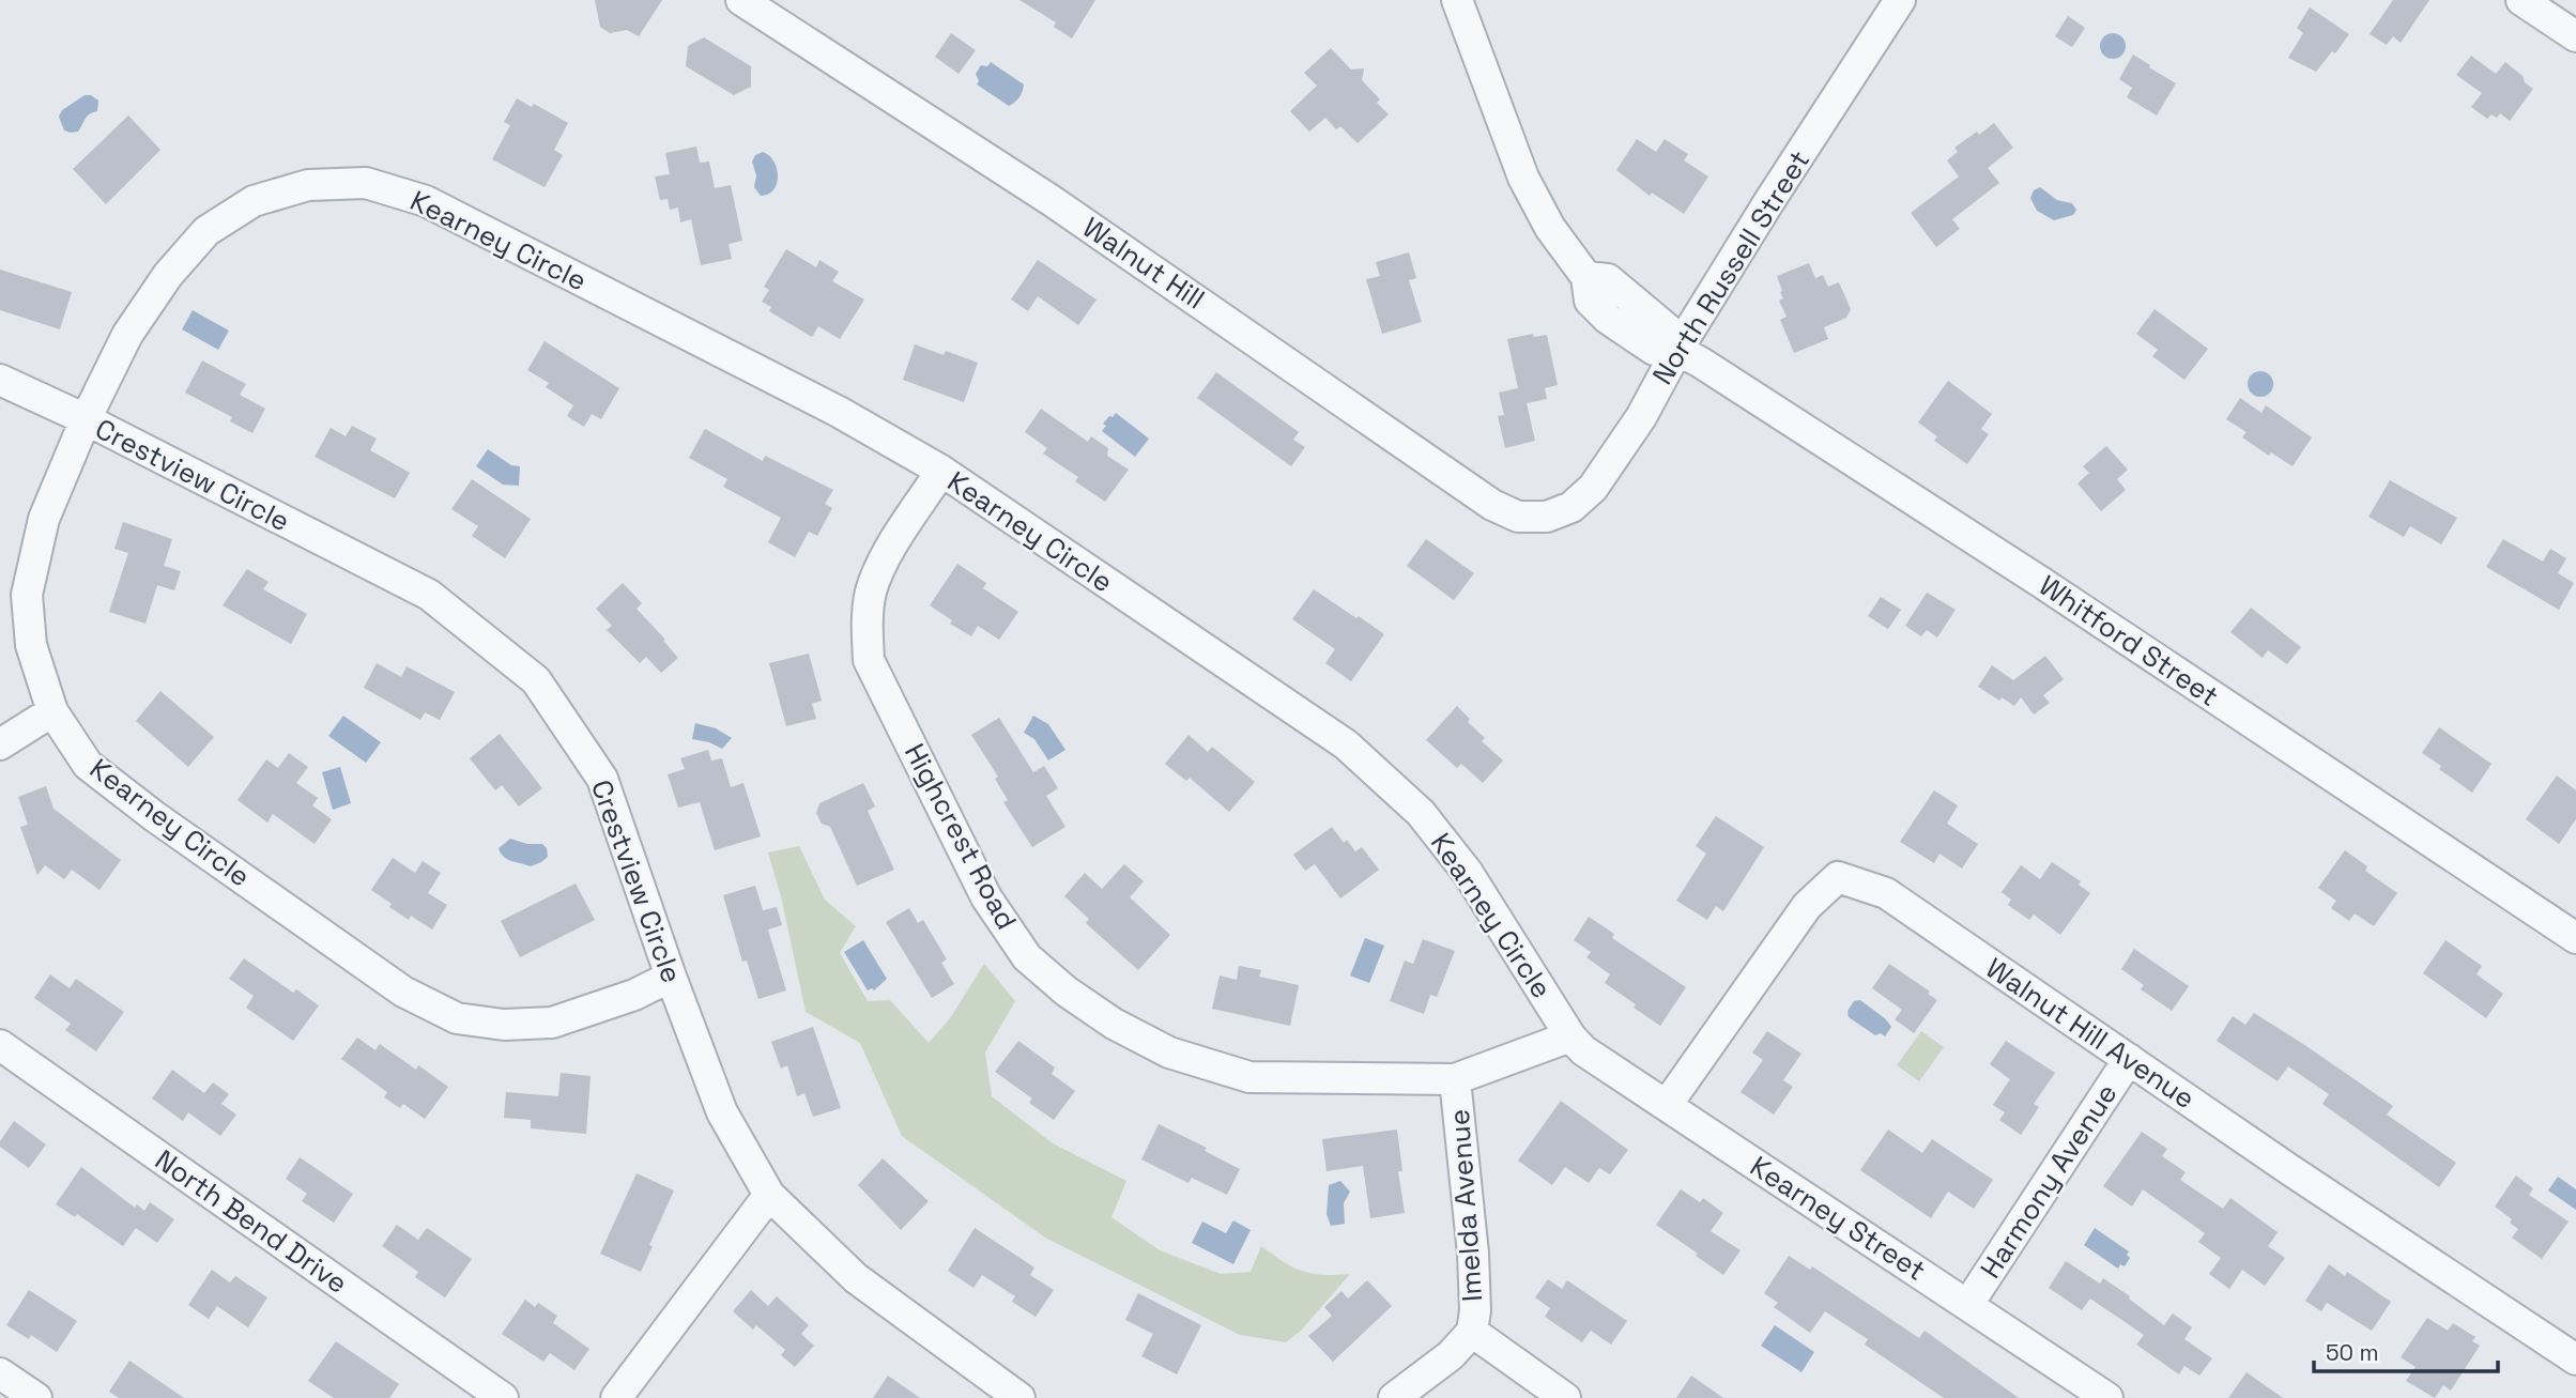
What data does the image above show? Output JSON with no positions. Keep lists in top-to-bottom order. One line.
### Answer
{"streets":{"street":["Kearney Circle","Walnut Hill","North Russell Street","Crestview Circle","Whitford Street","Highcrest Road","Walnut Hill Avenue","Harmony Avenue","Imelda Avenue","Kearney Street","North Bend Drive"]},"crossings":[["Kearney Circle","Crestview Circle"],["Kearney Circle","Highcrest Road"],["Kearney Circle","Kearney Street"],["Walnut Hill","North Russell Street"],["North Russell Street","Whitford Street"],["Highcrest Road","Imelda Avenue"],["Highcrest Road","Kearney Street"],["Walnut Hill Avenue","Harmony Avenue"],["Walnut Hill Avenue","Kearney Street"],["Harmony Avenue","Kearney Street"]],"scale_bar":"50 m"}
